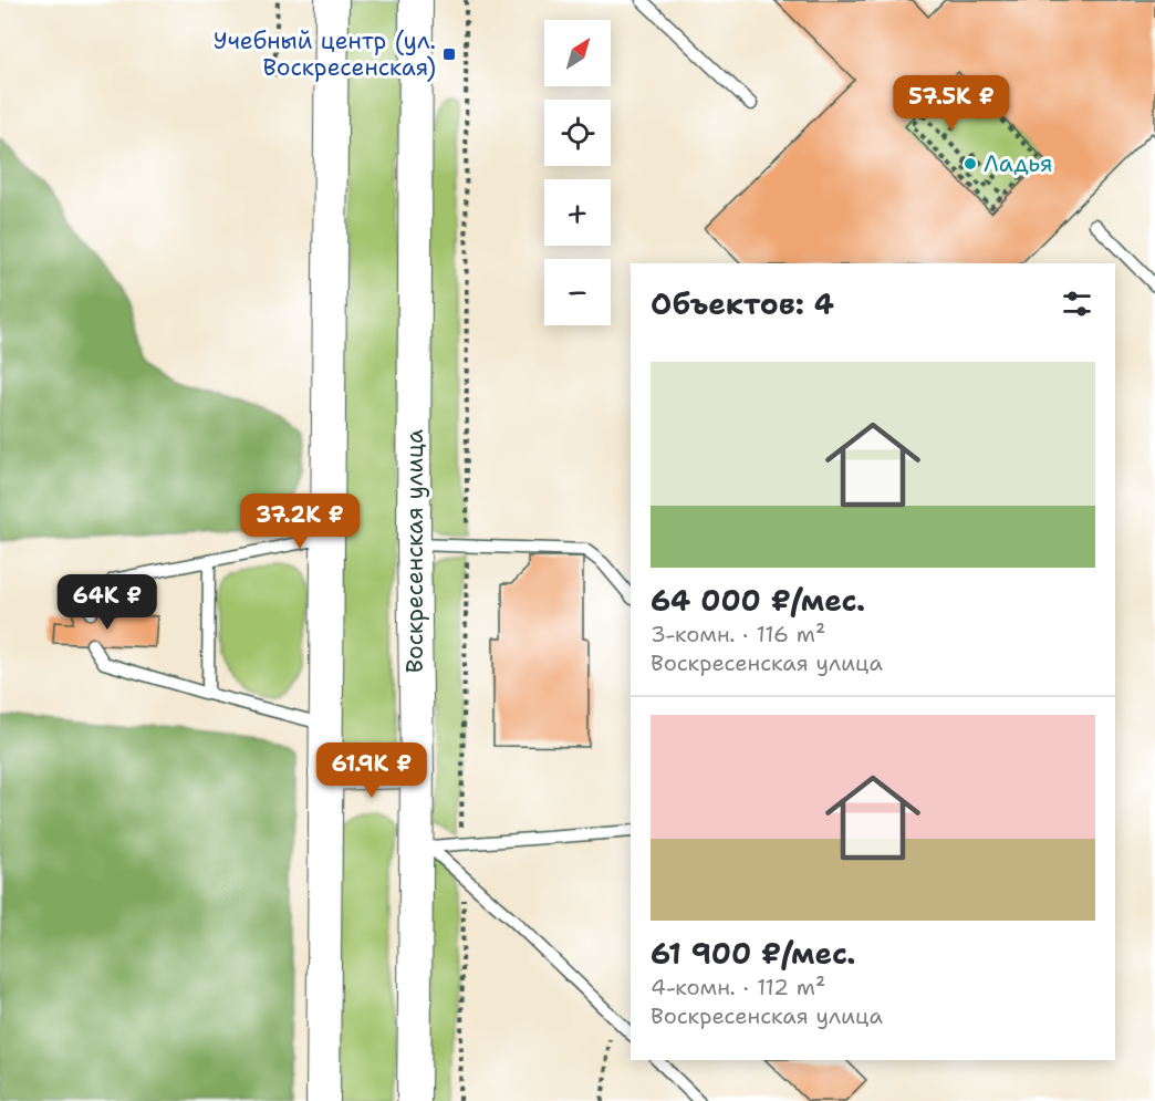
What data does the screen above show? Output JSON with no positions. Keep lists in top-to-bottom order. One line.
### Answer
{"streets":{"main road":["Воскресенская улица"]},"places":{"transit":["Учебный центр (ул. Воскресенская)"],"other":["Ладья"]},"north":"top right","page":{"map_buttons":["+","−"],"price":["57.5K ₽","37.2K ₽","64K ₽","61.9K ₽"],"heading":"Объектов: 4","list":[{"name":"64 000 ₽/мес.","note":"3-комн. · 116 m² · Воскресенская улица"},{"name":"61 900 ₽/мес.","note":"4-комн. · 112 m² · Воскресенская улица"}]}}
